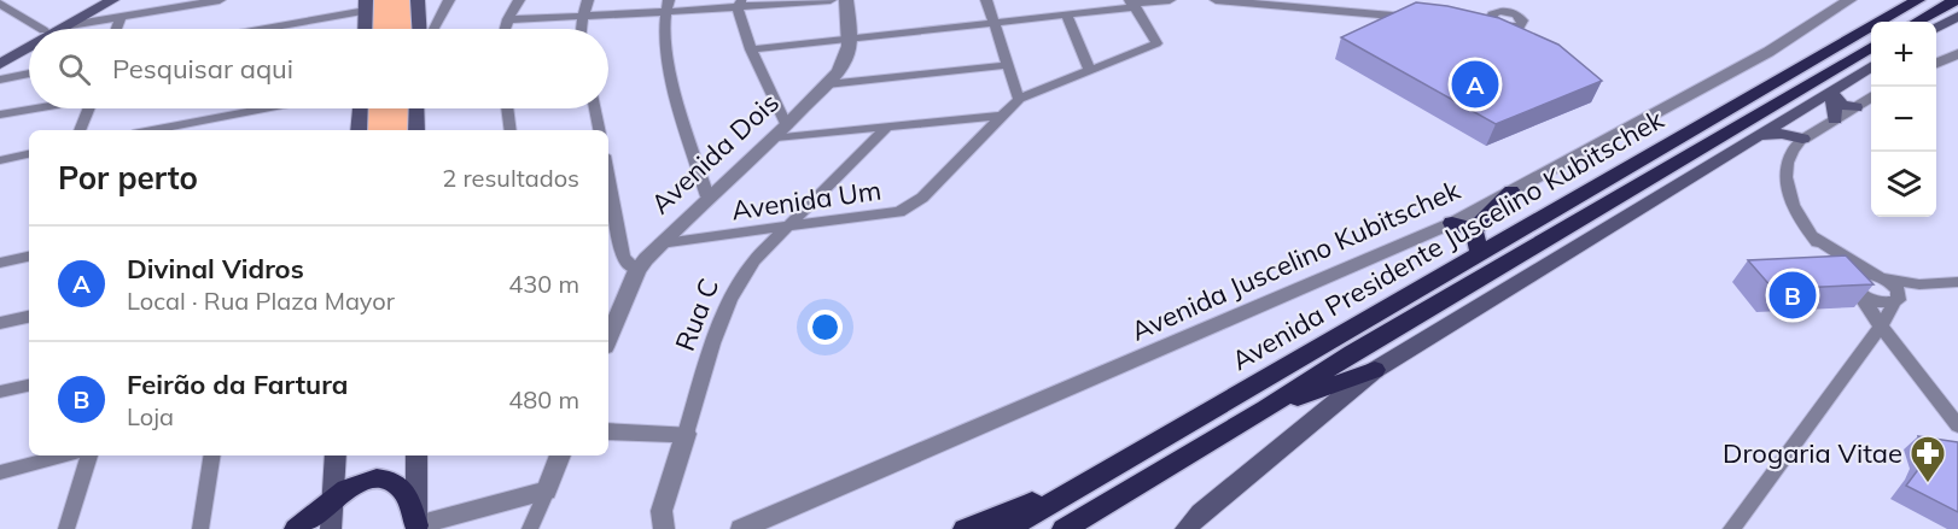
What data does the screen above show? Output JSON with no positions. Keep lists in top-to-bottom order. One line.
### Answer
{"streets":{"highway":["Avenida Presidente Juscelino Kubitschek"],"street":["Avenida Dois","Avenida Um","Avenida Juscelino Kubitschek","Rua C"]},"crossings":[["Avenida Dois","Avenida Um"],["Avenida Um","Rua C"]],"places":{"pharmacy":["Drogaria Vitae"]},"page":{"map_buttons":["+","−"],"search":"Pesquisar aqui","pins":["A","B"],"heading":["Por perto","2 resultados"],"list":[{"mark":"A","name":"Divinal Vidros","note":"Local · Rua Plaza Mayor","value":"430 m"},{"mark":"B","name":"Feirão da Fartura","note":"Loja","value":"480 m"}]}}
